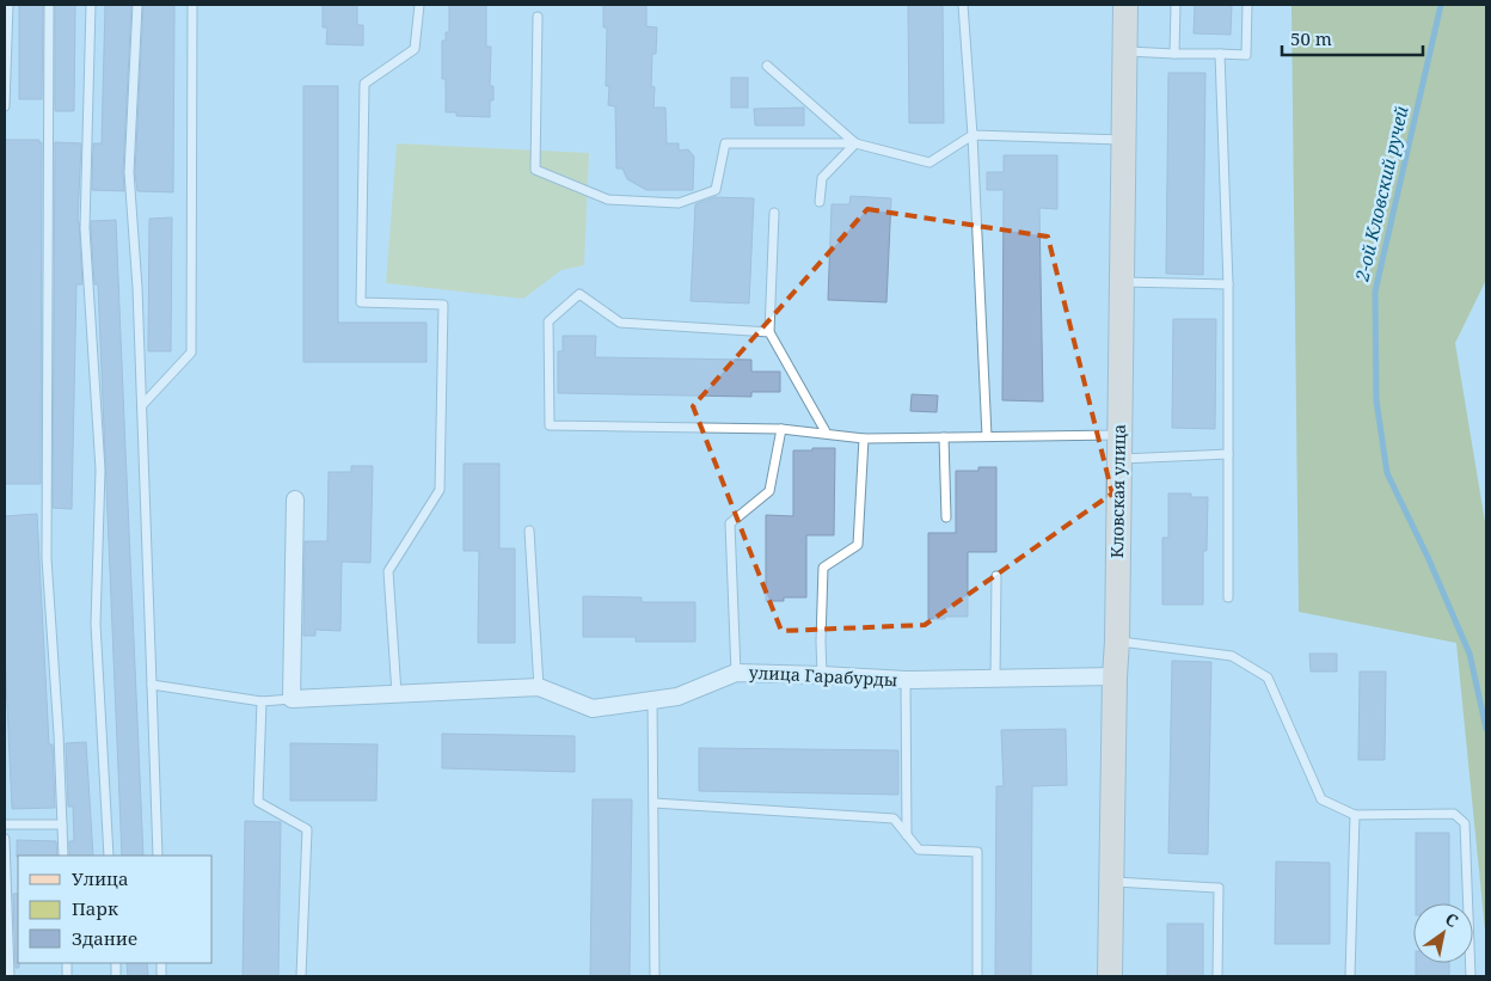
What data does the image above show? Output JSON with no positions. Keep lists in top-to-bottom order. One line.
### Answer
{"streets":{"street":["Кловская улица","улица Гарабурды"]},"crossings":[["Кловская улица","улица Гарабурды"]],"water":["2-ой Кловский ручей"],"legend":["Улица","Парк","Здание"],"scale_bar":"50 m","north":"top right"}
